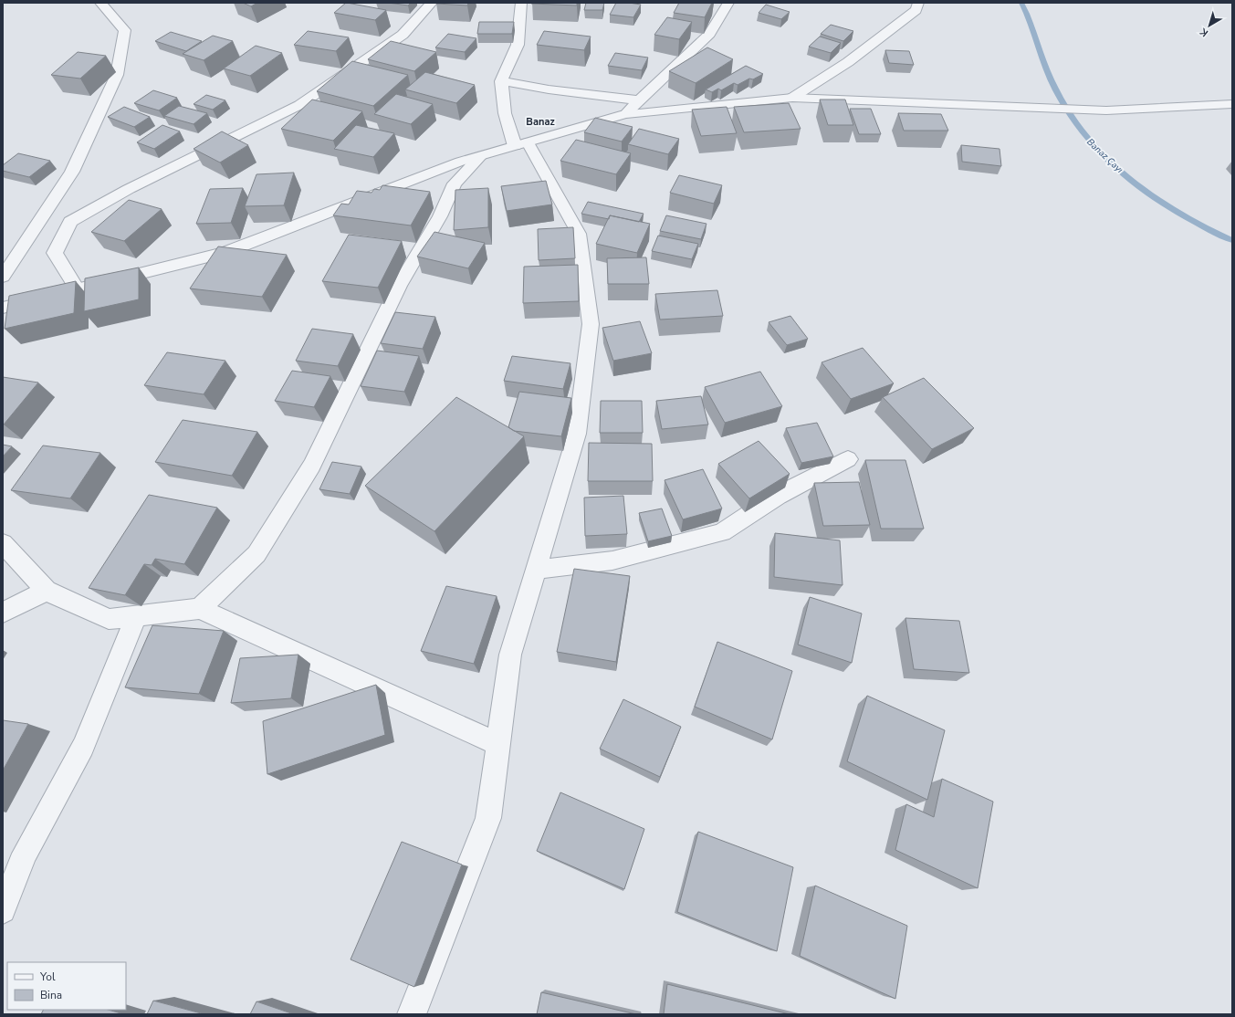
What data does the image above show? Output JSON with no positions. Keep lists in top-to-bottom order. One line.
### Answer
{"districts":["Banaz"],"water":["Banaz Çayı"],"legend":["Yol","Bina"],"north":"bottom left"}
